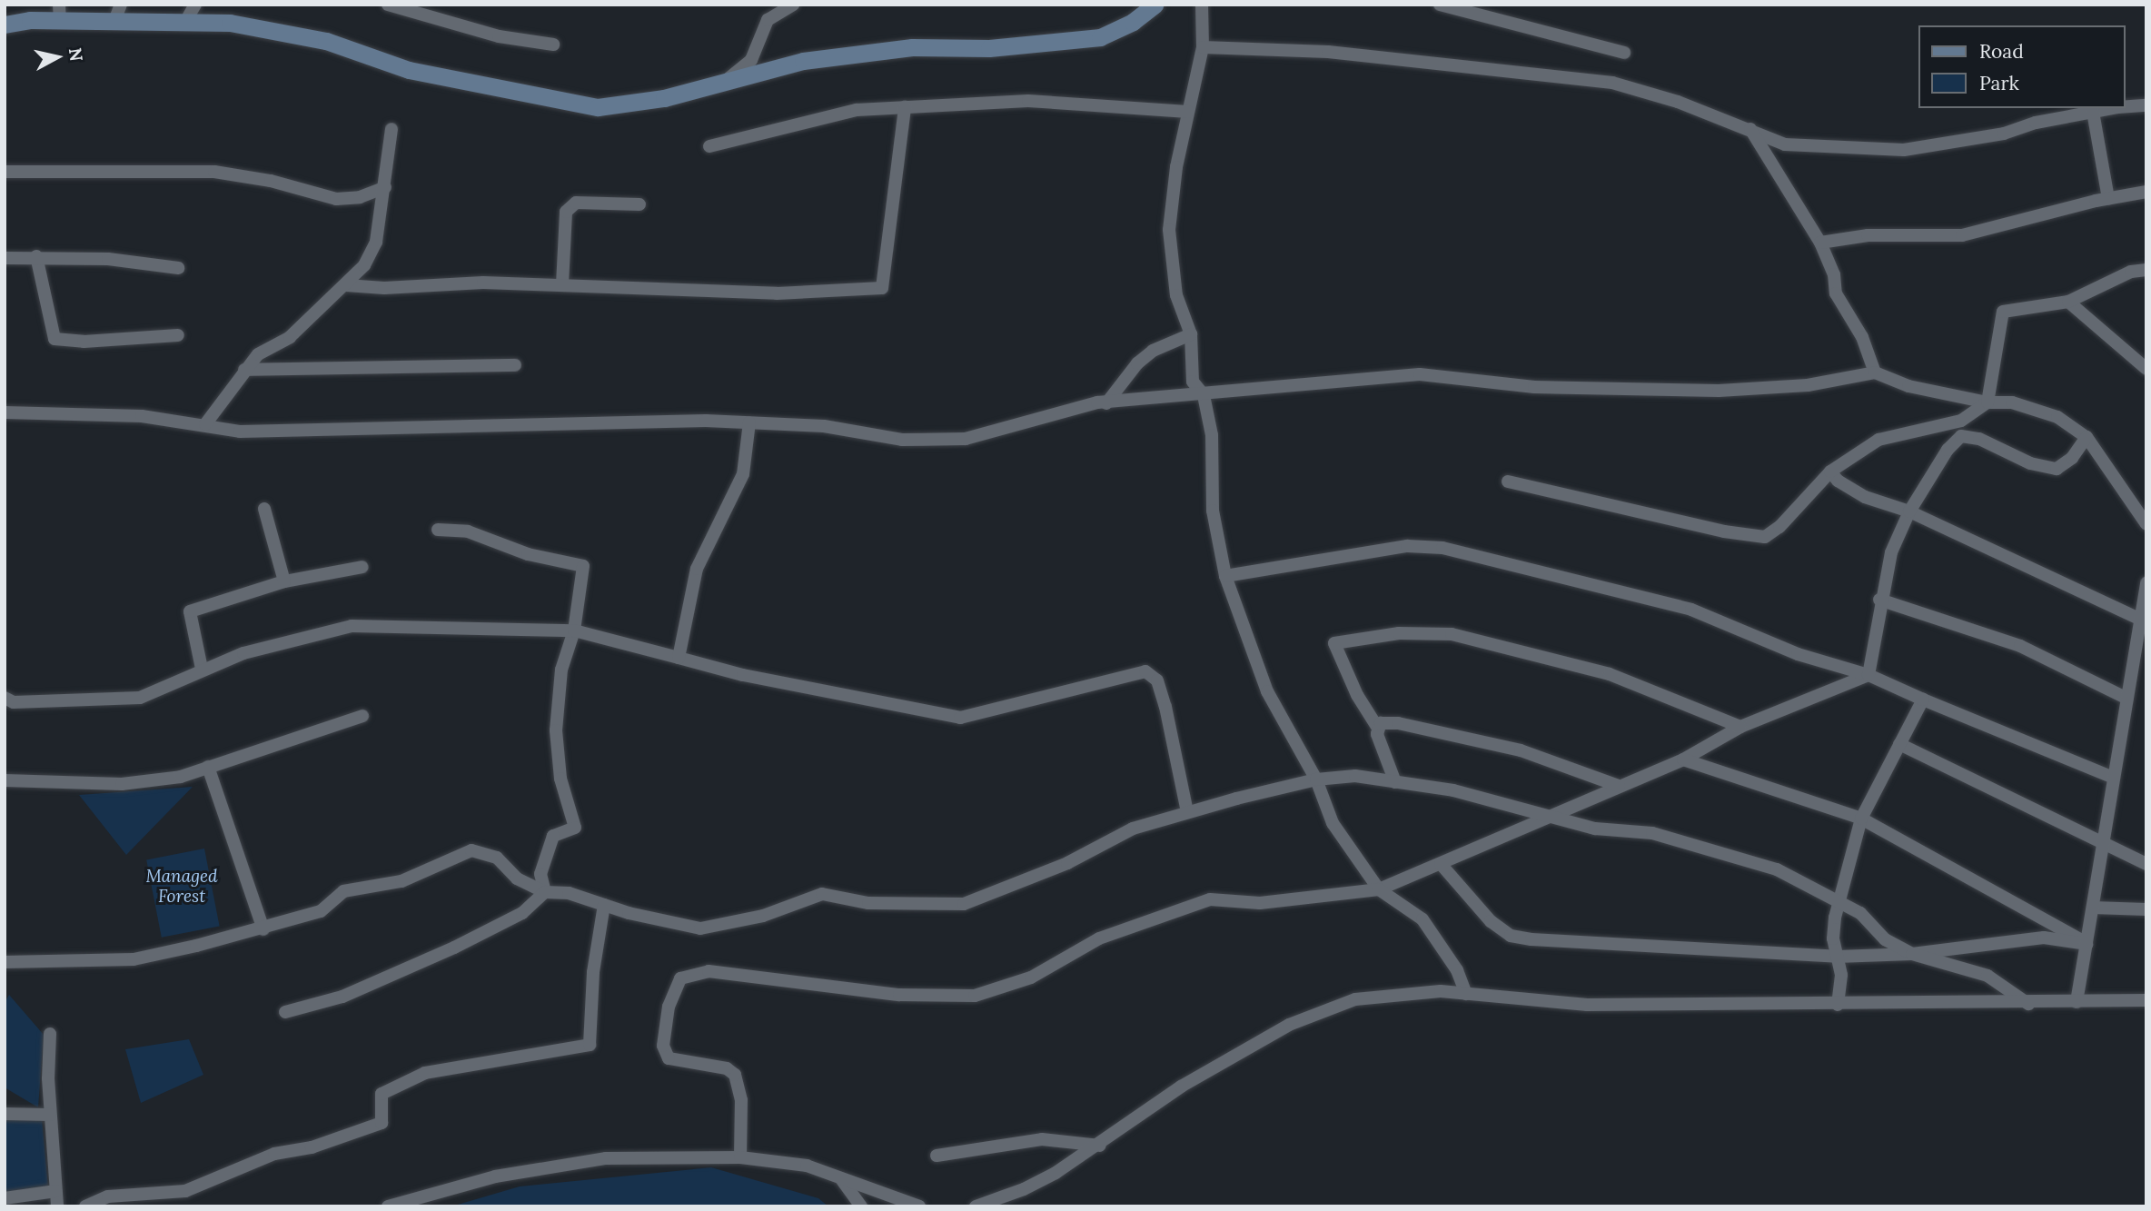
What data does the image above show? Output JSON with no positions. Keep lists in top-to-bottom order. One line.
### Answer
{"parks":["Managed Forest"],"legend":["Road","Park"],"north":"right"}
